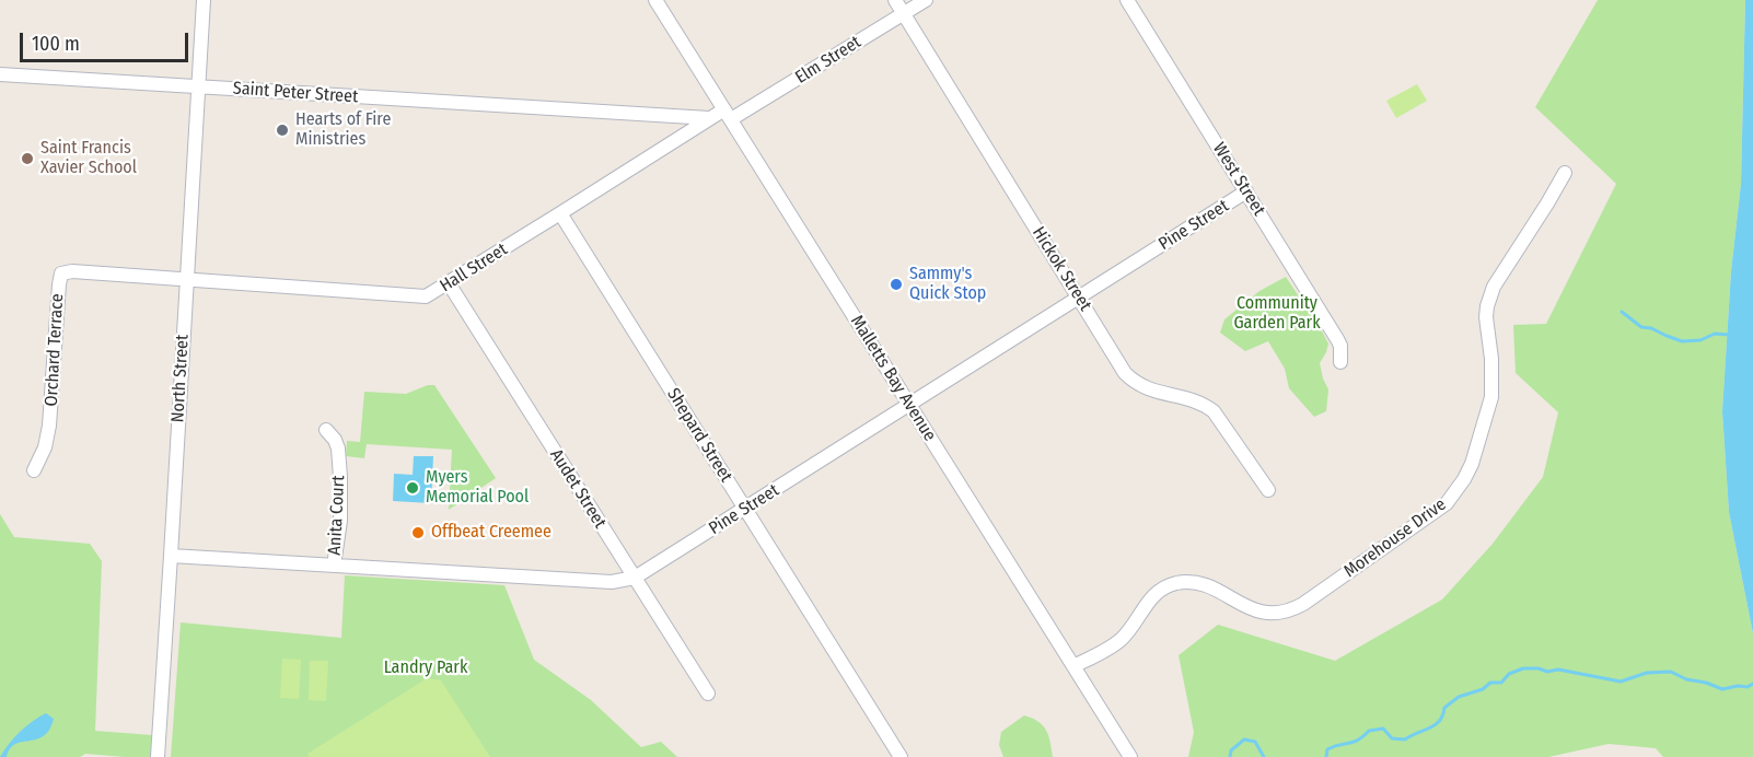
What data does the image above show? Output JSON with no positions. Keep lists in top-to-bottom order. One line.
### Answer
{"streets":{"street":["Elm Street","Saint Peter Street","West Street","Pine Street","Hall Street","Hickok Street","Orchard Terrace","North Street","Malletts Bay Avenue","Shepard Street","Audet Street","Anita Court","Morehouse Drive"]},"crossings":[["Elm Street","Hall Street"],["Elm Street","Hickok Street"],["Elm Street","Malletts Bay Avenue"],["Saint Peter Street","Hall Street"],["Saint Peter Street","North Street"],["West Street","Pine Street"],["Pine Street","Hickok Street"],["Pine Street","North Street"],["Pine Street","Malletts Bay Avenue"],["Pine Street","Shepard Street"],["Pine Street","Audet Street"],["Pine Street","Anita Court"],["Hall Street","Orchard Terrace"],["Hall Street","North Street"],["Hall Street","Malletts Bay Avenue"],["Hall Street","Shepard Street"],["Hall Street","Audet Street"],["Orchard Terrace","North Street"],["Malletts Bay Avenue","Morehouse Drive"]],"parks":["Community Garden Park","Landry Park"],"places":["Hearts of Fire Ministries","Saint Francis Xavier School","Sammy's Quick Stop","Myers Memorial Pool","Offbeat Creemee"],"scale_bar":"100 m"}
